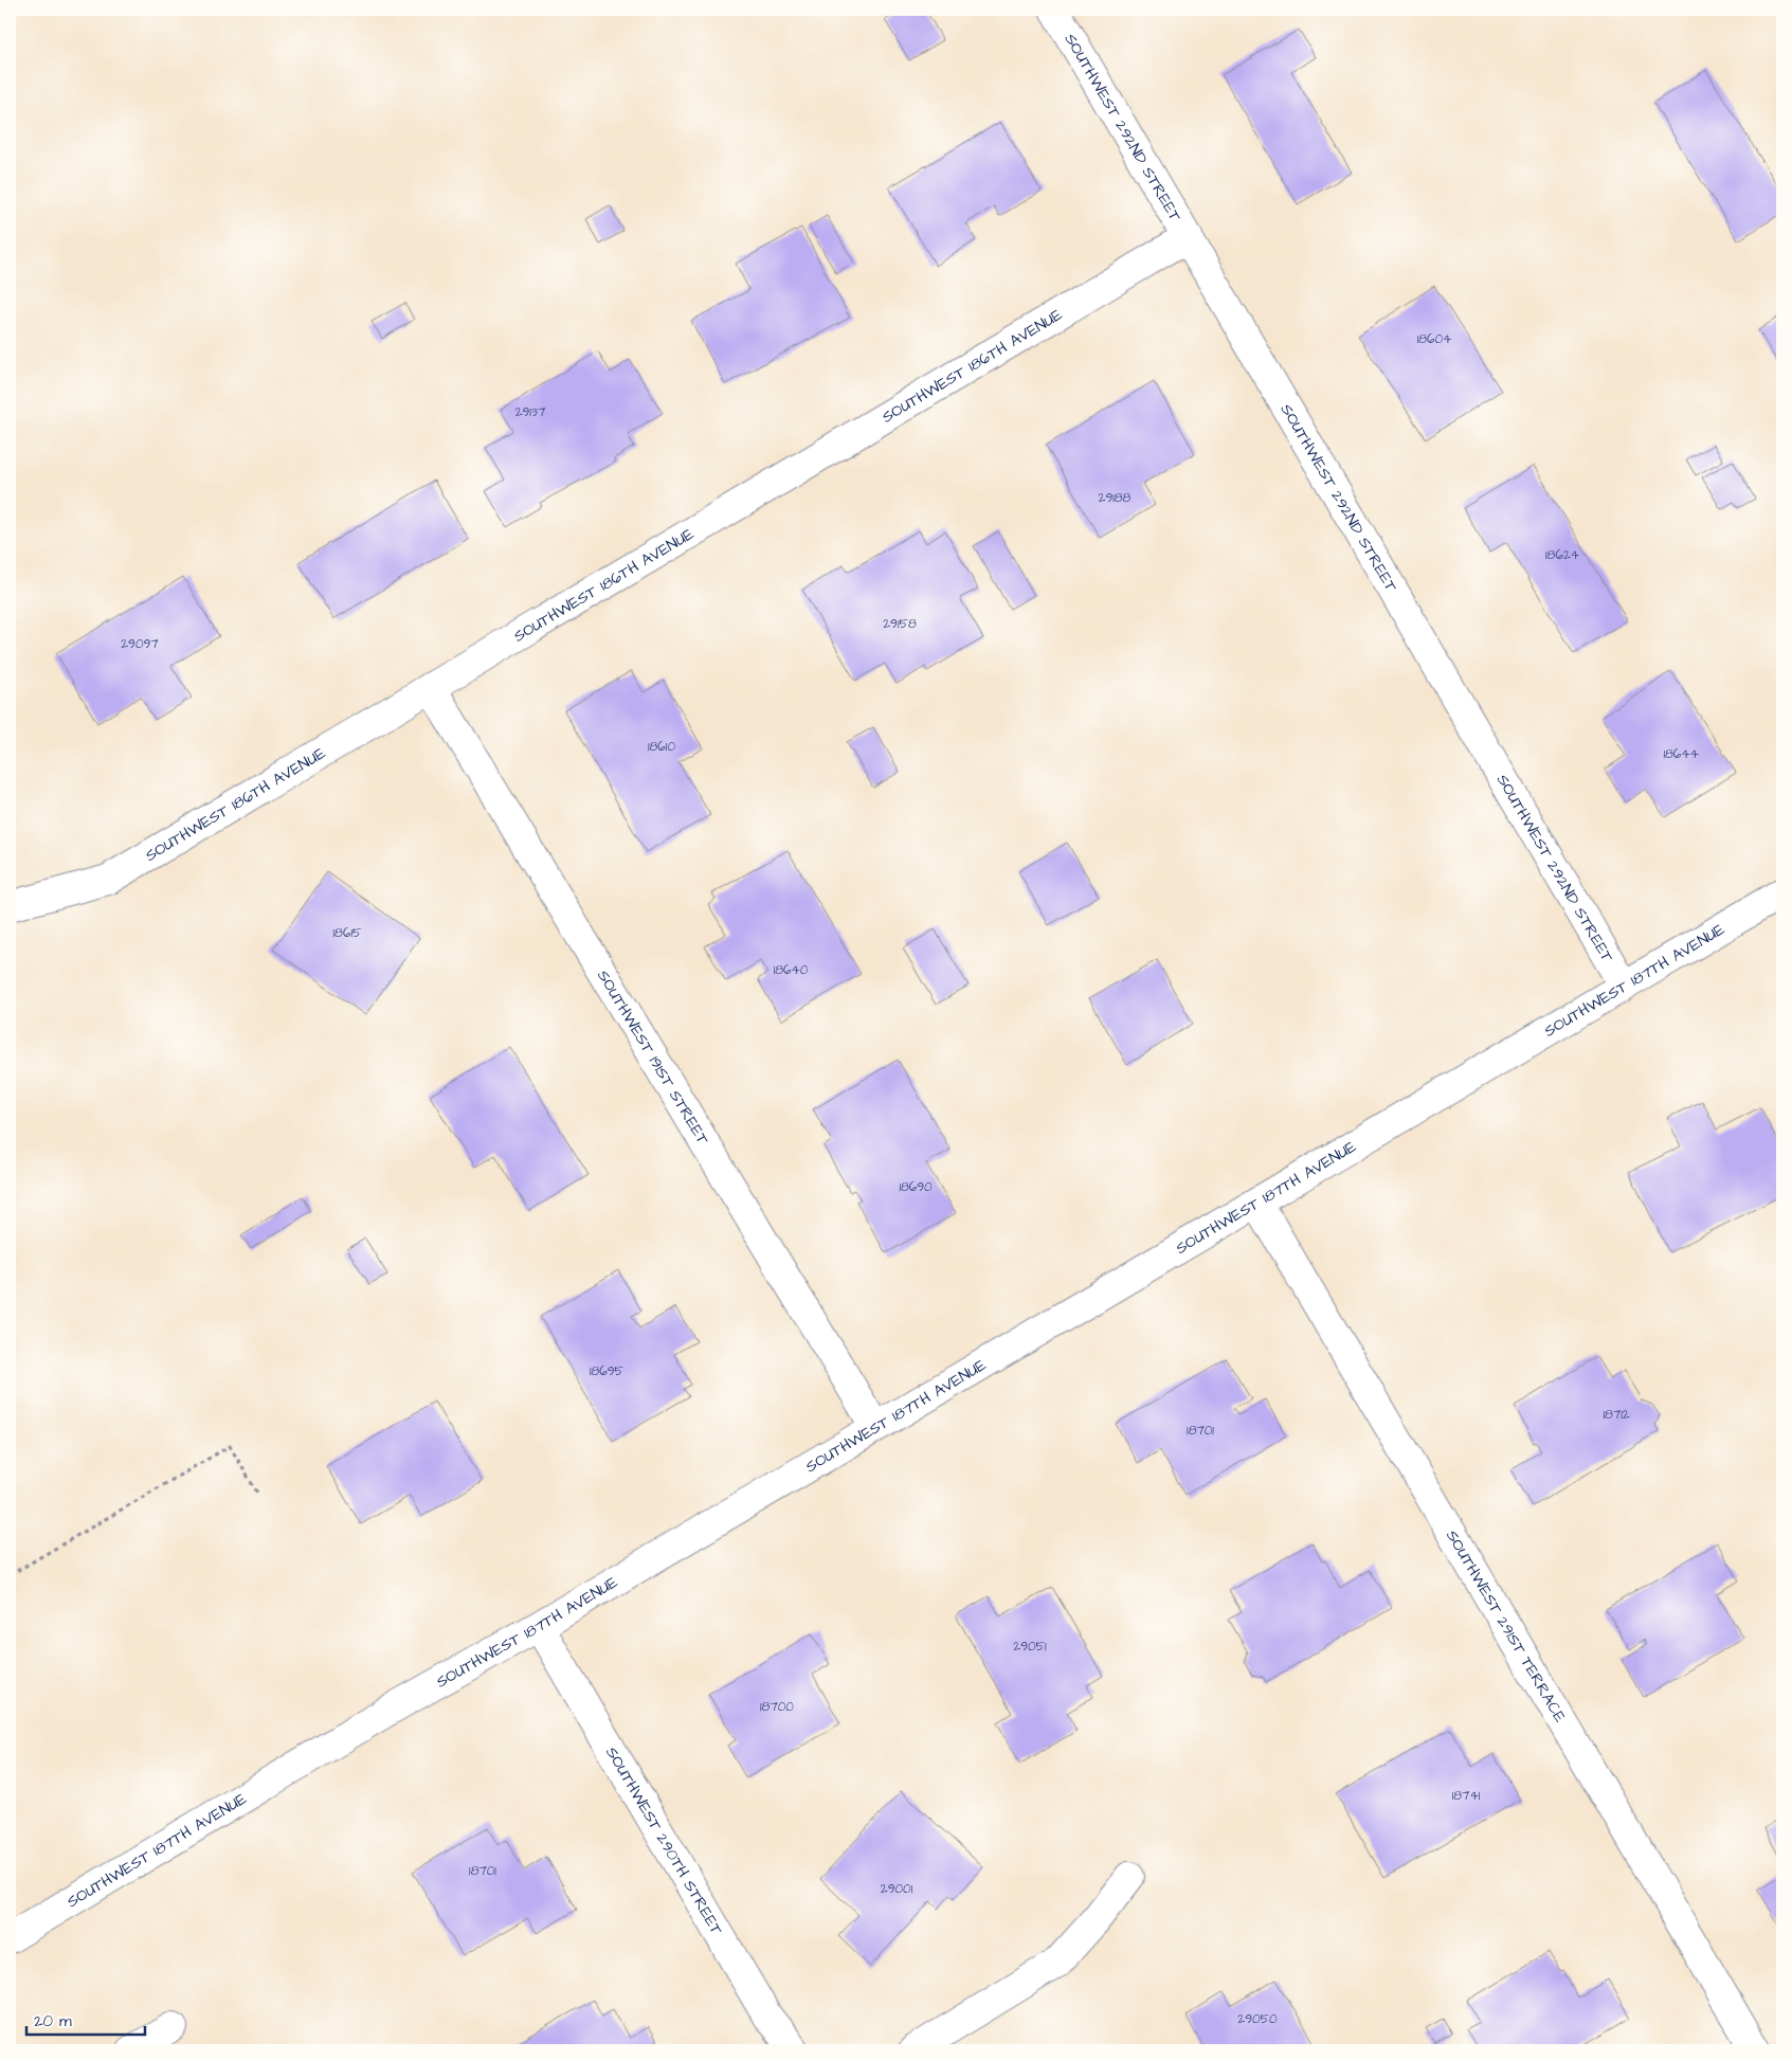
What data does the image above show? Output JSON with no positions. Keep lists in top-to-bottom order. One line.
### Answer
{"streets":{"street":["SOUTHWEST 292ND STREET","SOUTHWEST 186TH AVENUE","SOUTHWEST 187TH AVENUE","SOUTHWEST 191ST STREET","SOUTHWEST 291ST TERRACE","SOUTHWEST 290TH STREET"]},"crossings":[["SOUTHWEST 292ND STREET","SOUTHWEST 186TH AVENUE"],["SOUTHWEST 292ND STREET","SOUTHWEST 187TH AVENUE"],["SOUTHWEST 186TH AVENUE","SOUTHWEST 191ST STREET"],["SOUTHWEST 187TH AVENUE","SOUTHWEST 191ST STREET"],["SOUTHWEST 187TH AVENUE","SOUTHWEST 291ST TERRACE"],["SOUTHWEST 187TH AVENUE","SOUTHWEST 290TH STREET"]],"house_numbers":["18604","29137","29188","18624","29158","29097","18610","18644","18615","18640","18690","18695","18712","18701","29051","18700","18741","18701","29001","29050"],"scale_bar":"20 m"}
